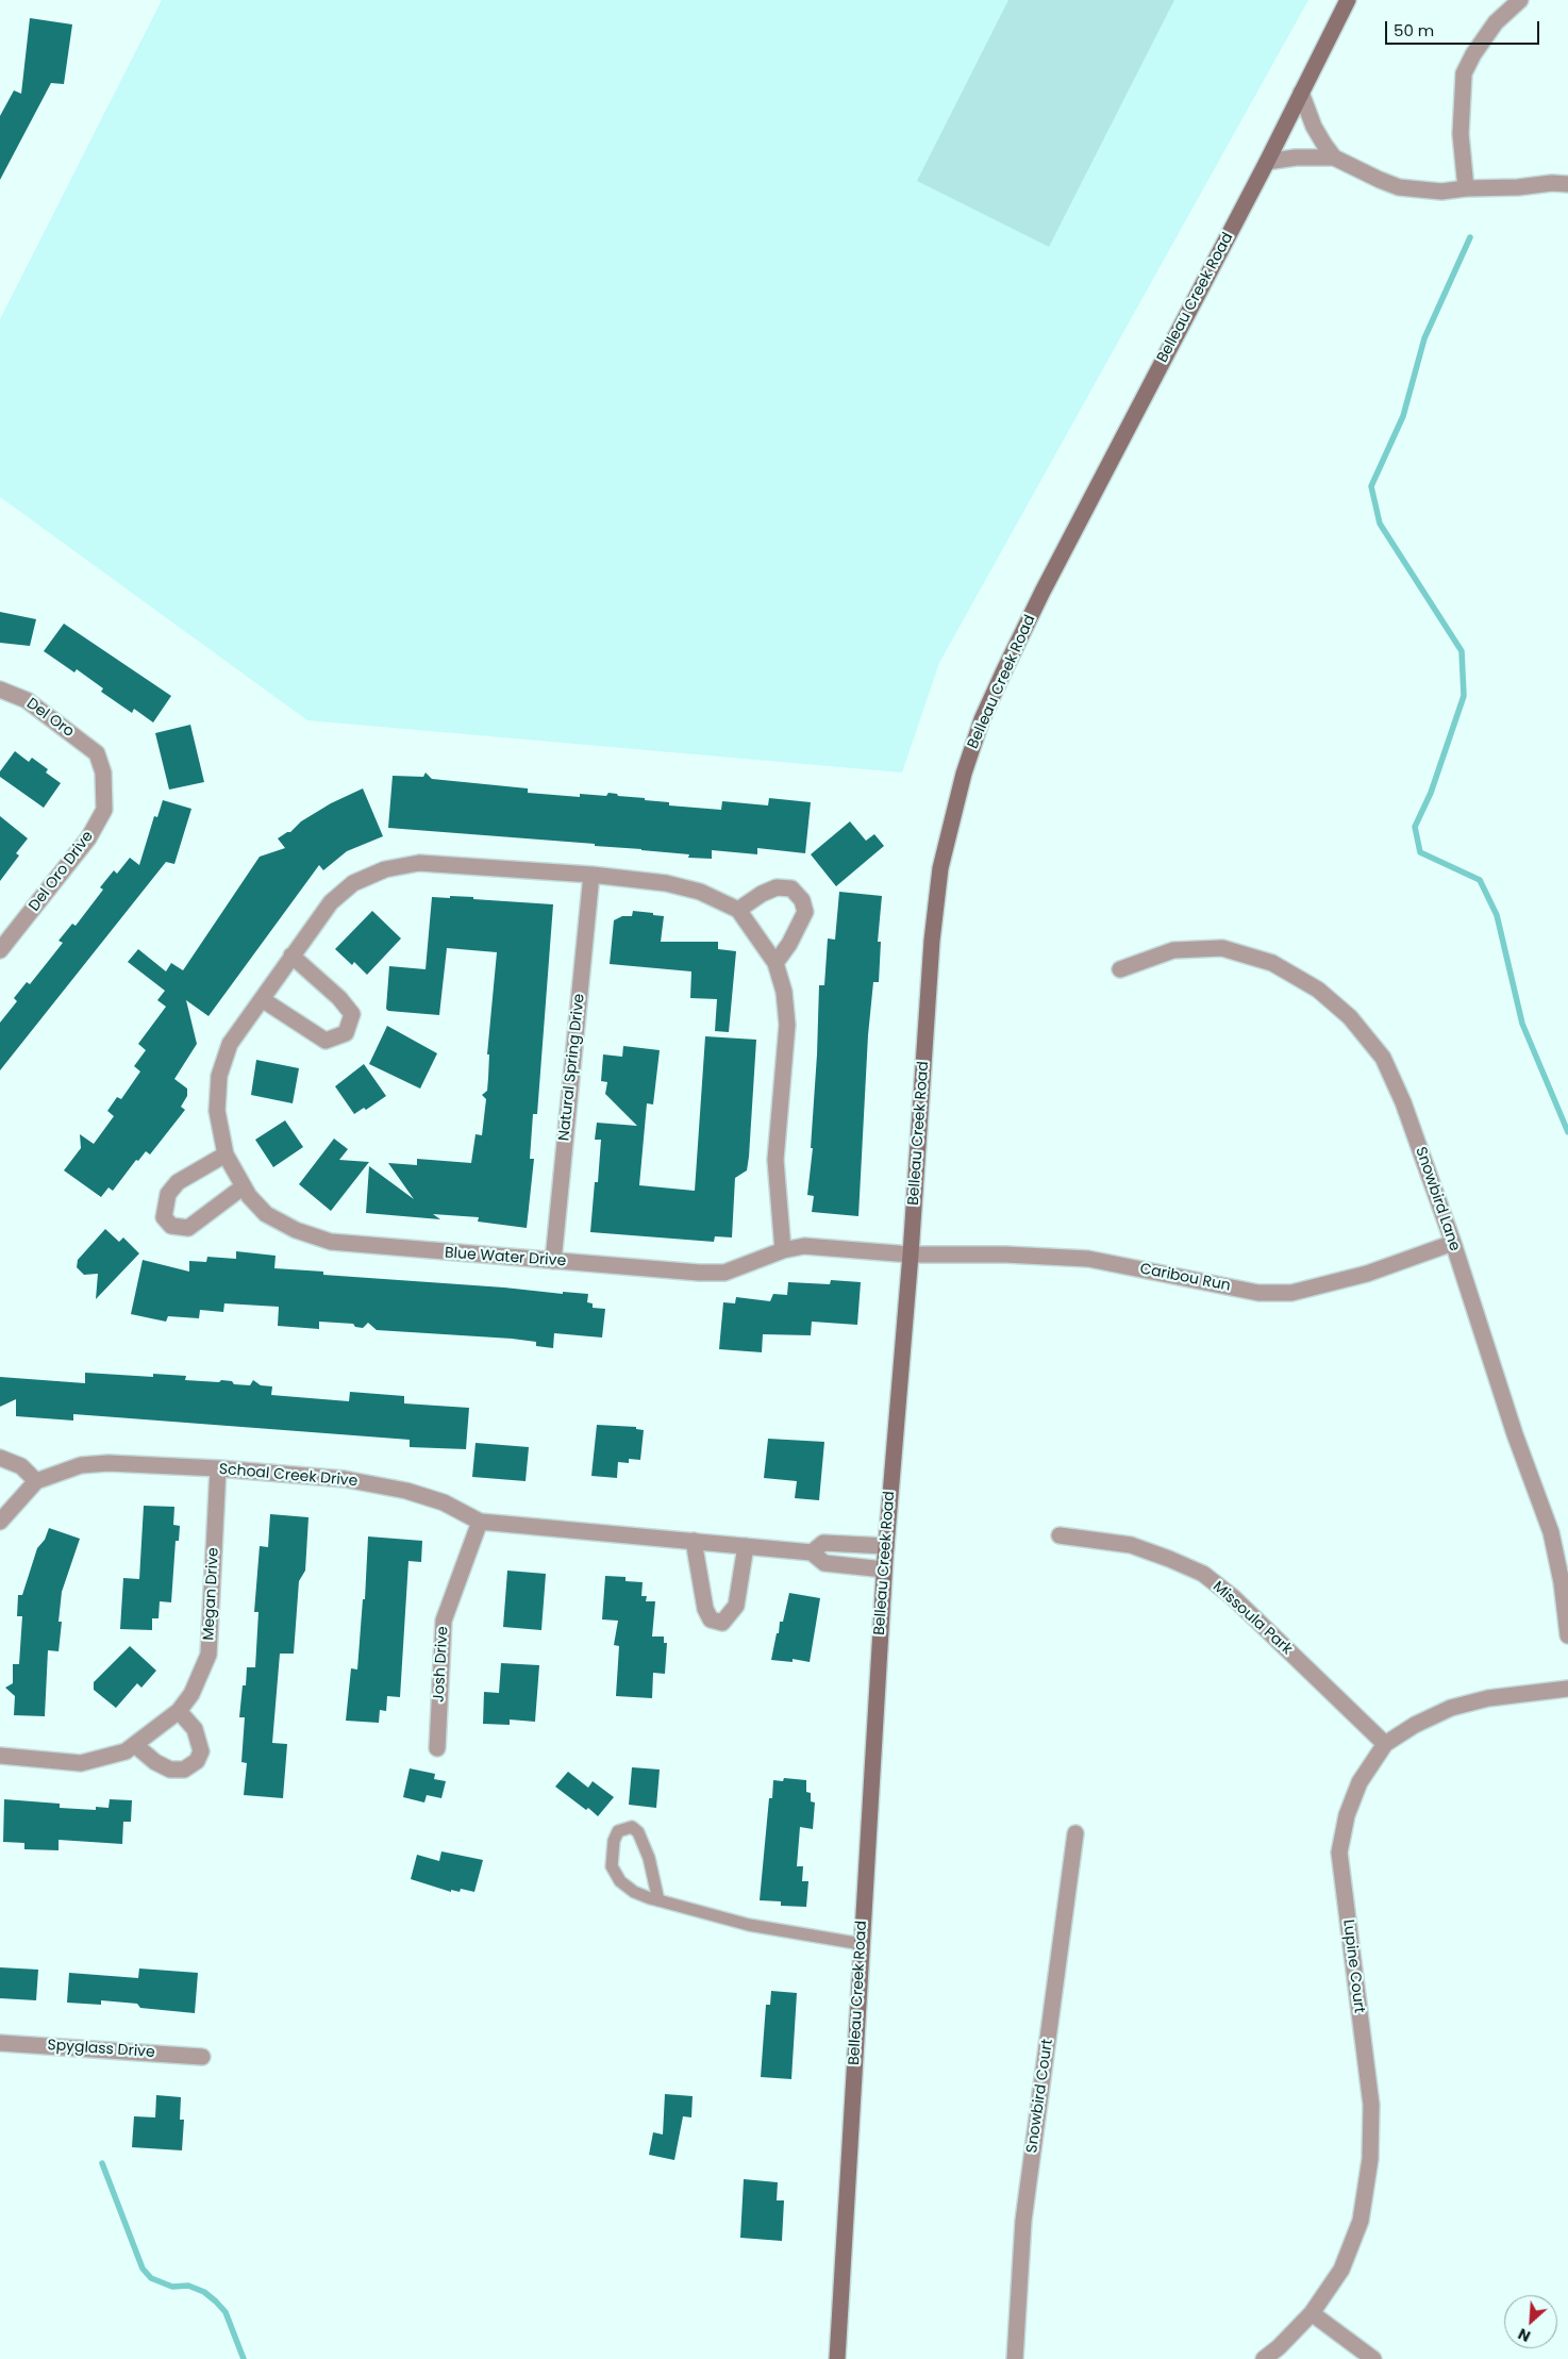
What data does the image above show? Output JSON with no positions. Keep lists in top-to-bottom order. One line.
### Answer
{"streets":{"main road":["Belleau Creek Road"],"street":["Del Oro","Del Oro Drive","Natural Spring Drive","Snowbird Lane","Blue Water Drive","Caribou Run","Schoal Creek Drive","Megan Drive","Missoula Park","Josh Drive","Lupine Court","Spyglass Drive","Snowbird Court"]},"crossings":[["Belleau Creek Road","Blue Water Drive"],["Belleau Creek Road","Caribou Run"],["Belleau Creek Road","Schoal Creek Drive"],["Del Oro","Del Oro Drive"],["Natural Spring Drive","Blue Water Drive"],["Snowbird Lane","Caribou Run"],["Blue Water Drive","Caribou Run"],["Schoal Creek Drive","Megan Drive"],["Schoal Creek Drive","Josh Drive"],["Missoula Park","Lupine Court"]],"scale_bar":"50 m","north":"bottom left"}
